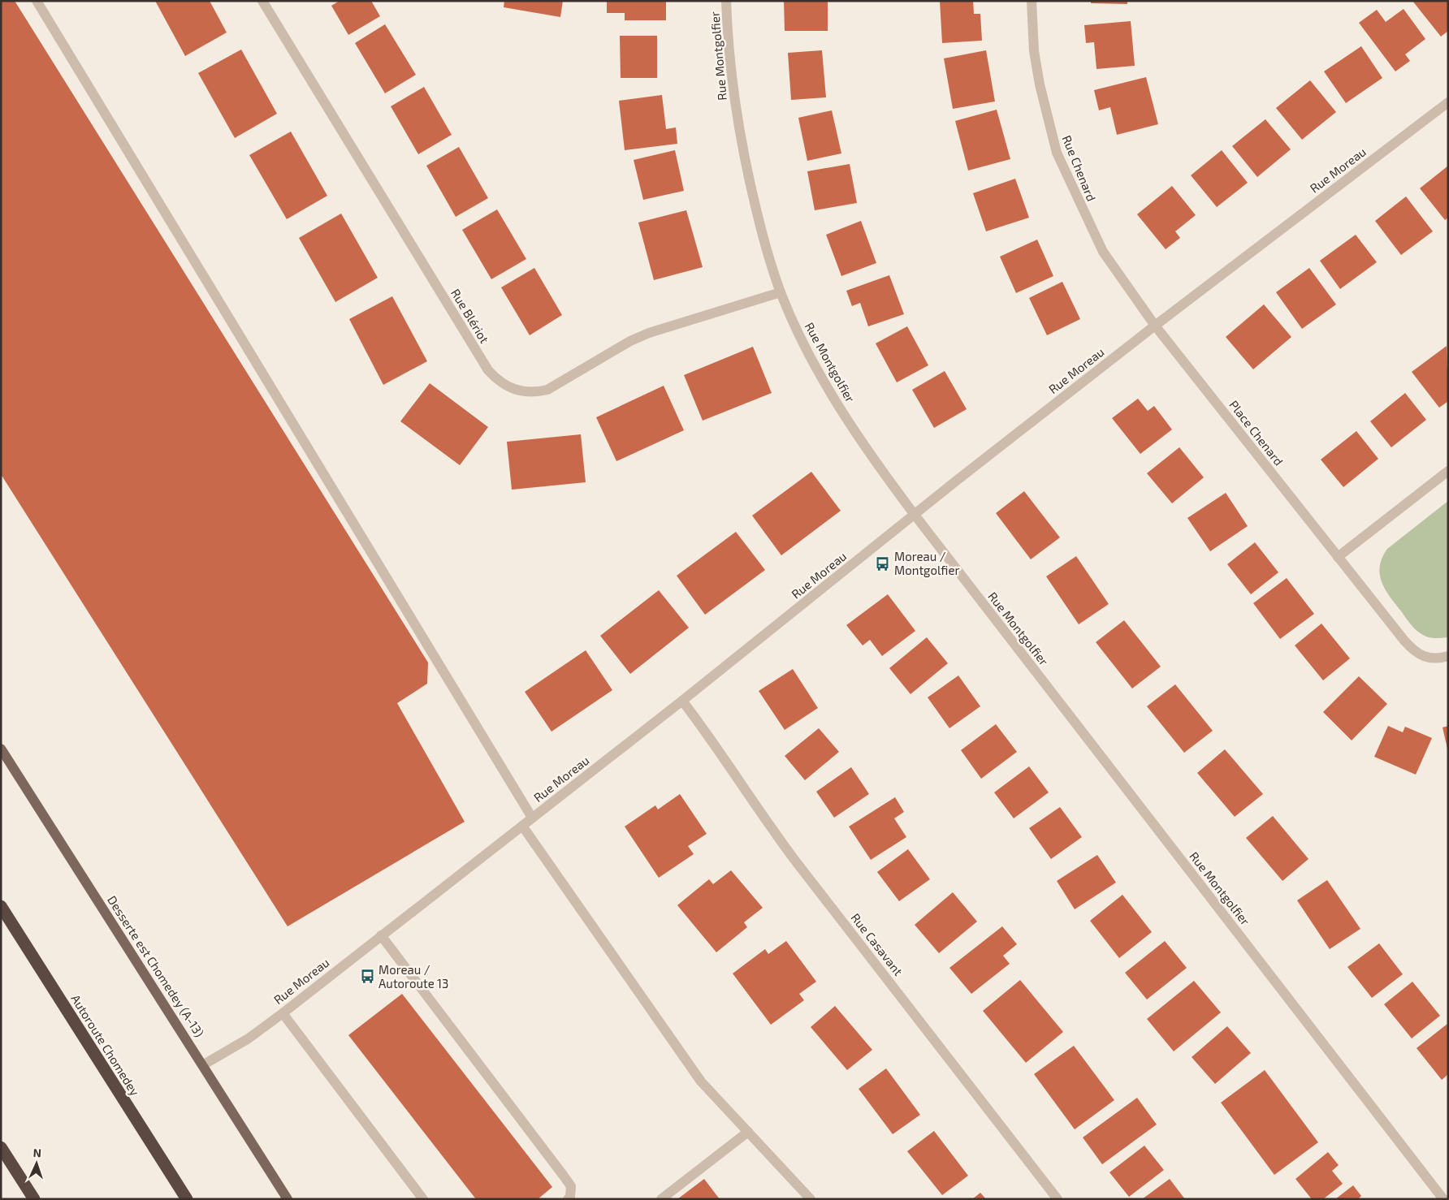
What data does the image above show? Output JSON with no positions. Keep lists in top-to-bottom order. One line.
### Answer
{"streets":{"highway":["Autoroute Chomedey"],"main road":["Desserte est Chomedey (A-13)"],"street":["Rue Montgolfier","Rue Chenard","Rue Moreau","Rue Blériot","Place Chenard","Rue Casavant"]},"crossings":[["Rue Montgolfier","Rue Moreau"],["Rue Montgolfier","Rue Blériot"],["Rue Chenard","Rue Moreau"],["Rue Chenard","Place Chenard"],["Rue Moreau","Place Chenard"],["Rue Moreau","Rue Casavant"],["Rue Moreau","Desserte est Chomedey (A-13)"]],"places":{"bus stop":["Moreau / Montgolfier","Moreau / Autoroute 13"]},"north":"top"}
